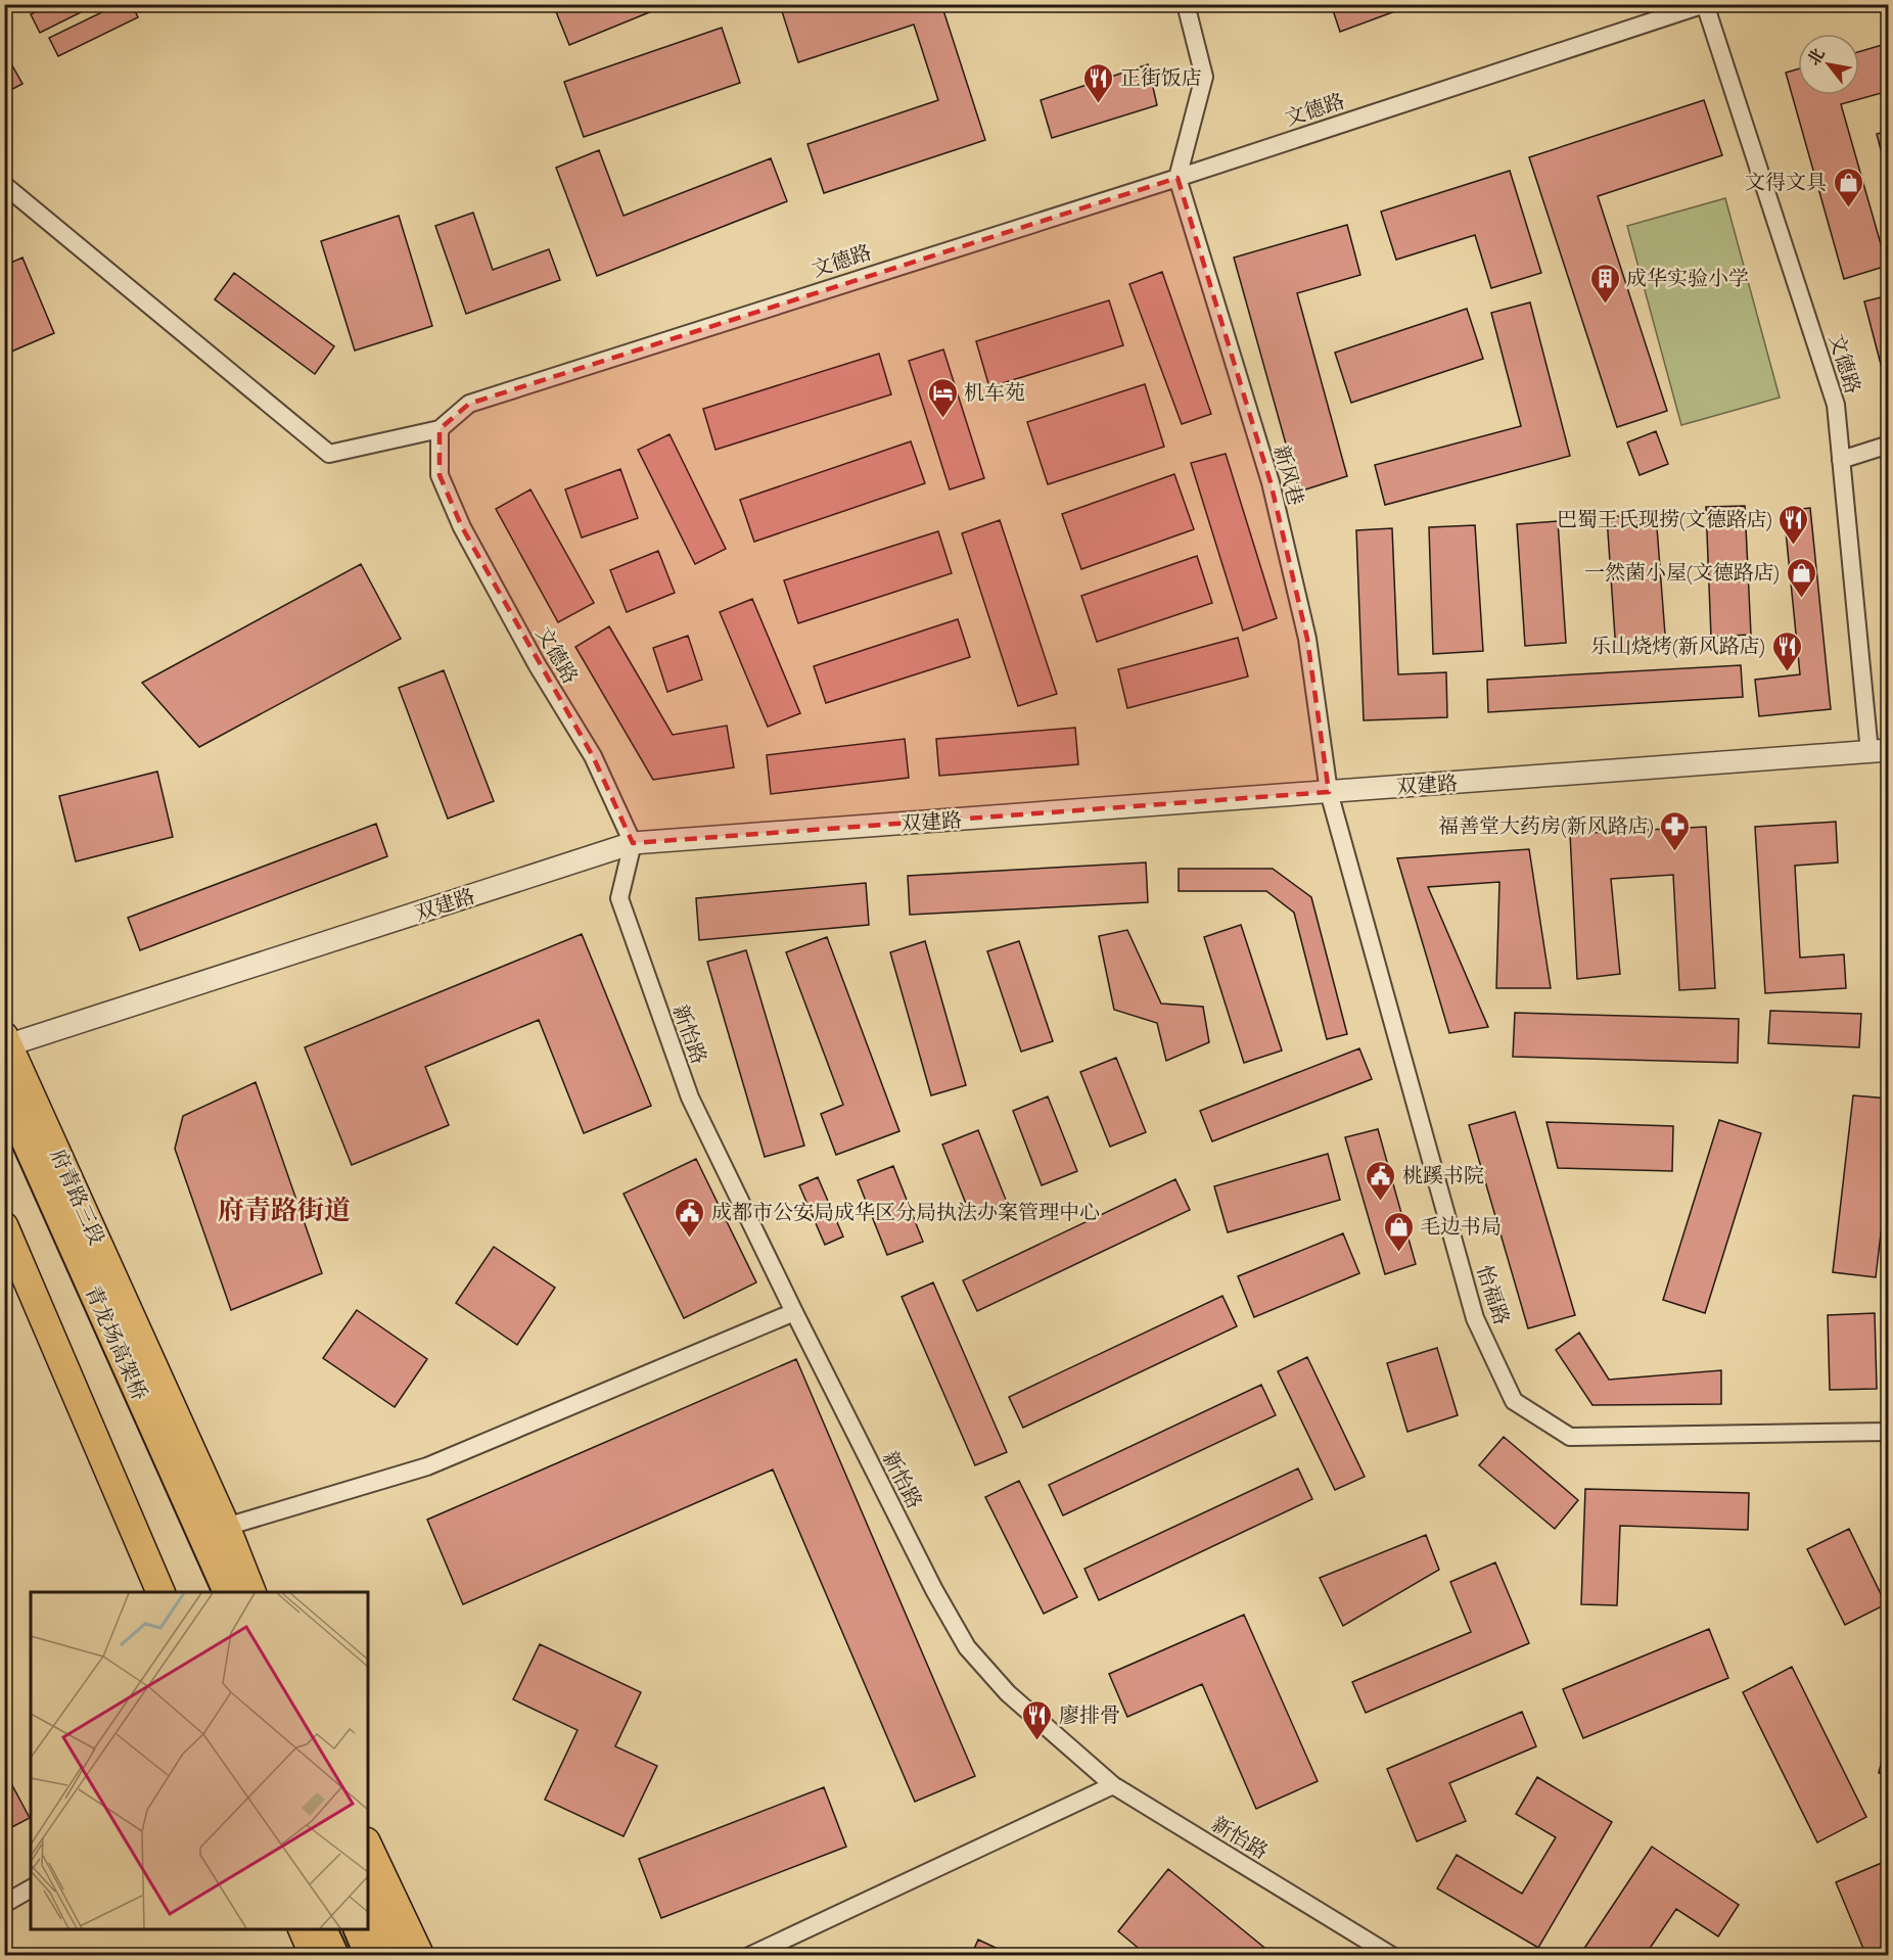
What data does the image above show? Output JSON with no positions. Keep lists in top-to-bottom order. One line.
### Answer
{"streets":{"highway":["青龙场高架桥"],"main road":["府青路三段"],"street":["文德路","新风巷","双建路","新怡路","怡福路"]},"crossings":[["文德路","新风巷"],["文德路","双建路"],["文德路","新怡路"],["新风巷","双建路"],["新风巷","怡福路"],["双建路","新怡路"],["双建路","府青路三段"],["双建路","怡福路"]],"districts":["府青路街道"],"places":{"restaurant":["正街饭店","巴蜀王氏现捞(文德路店)","乐山烧烤(新风路店)","廖排骨"],"shop":["文得文具","一然菌小屋(文德路店)","毛边书局"],"building":["成华实验小学"],"hotel":["机车苑"],"pharmacy":["福善堂大药房(新风路店)"],"public building":["桃蹊书院","成都市公安局成华区分局执法办案管理中心"]},"north":"top left"}
